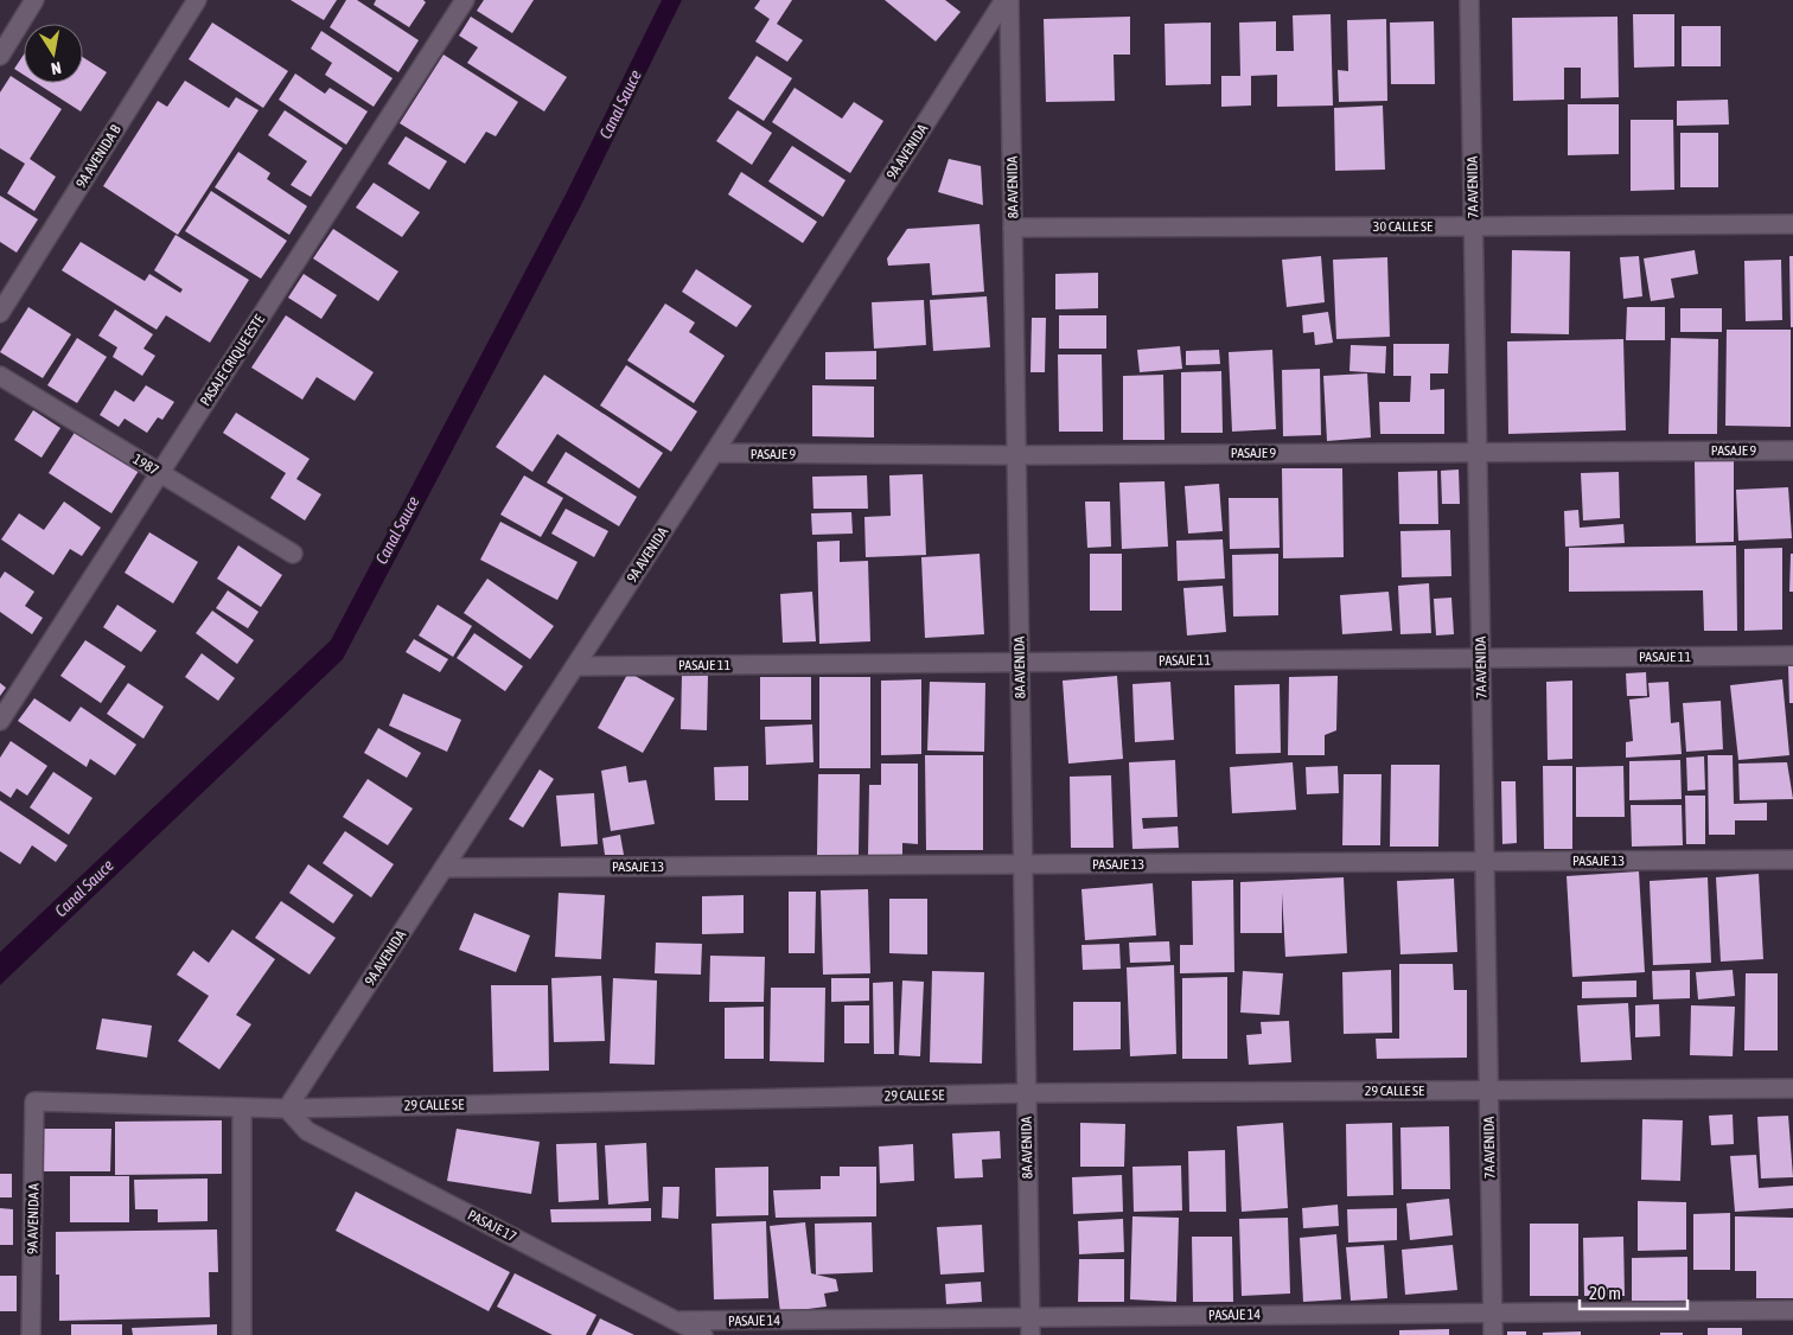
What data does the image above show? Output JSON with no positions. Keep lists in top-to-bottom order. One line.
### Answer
{"streets":{"street":["9A AVENIDA","9A AVENIDA B","8A AVENIDA","7A AVENIDA","30 CALLE SE","PASAJE CRIQUE ESTE","PASAJE 9","1987","PASAJE 11","PASAJE 13","29 CALLE SE","9A AVENIDA A","PASAJE 17","PASAJE 14"]},"crossings":[["9A AVENIDA","8A AVENIDA"],["9A AVENIDA","PASAJE 9"],["9A AVENIDA","PASAJE 11"],["9A AVENIDA","PASAJE 13"],["9A AVENIDA","29 CALLE SE"],["9A AVENIDA","PASAJE 17"],["8A AVENIDA","30 CALLE SE"],["8A AVENIDA","PASAJE 9"],["8A AVENIDA","PASAJE 11"],["8A AVENIDA","PASAJE 13"],["8A AVENIDA","29 CALLE SE"],["8A AVENIDA","PASAJE 14"],["7A AVENIDA","30 CALLE SE"],["7A AVENIDA","PASAJE 9"],["7A AVENIDA","PASAJE 11"],["7A AVENIDA","PASAJE 13"],["7A AVENIDA","29 CALLE SE"],["7A AVENIDA","PASAJE 14"],["PASAJE CRIQUE ESTE","1987"],["29 CALLE SE","9A AVENIDA A"],["29 CALLE SE","PASAJE 17"],["PASAJE 17","PASAJE 14"]],"water":["Canal Sauce"],"scale_bar":"20 m","north":"bottom"}
